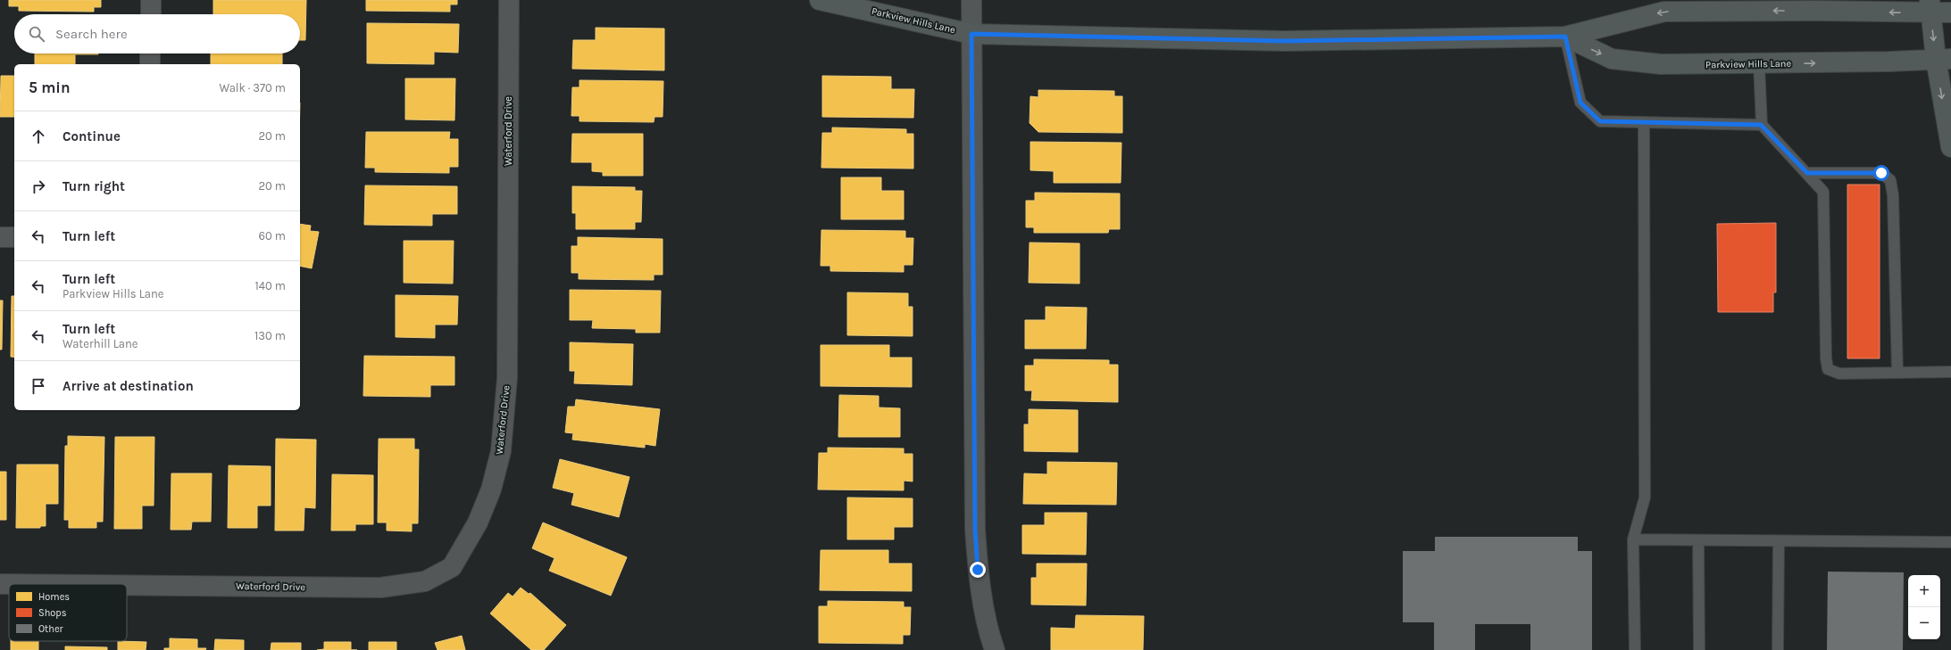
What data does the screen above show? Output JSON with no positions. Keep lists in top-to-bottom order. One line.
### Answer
{"streets":{"street":["Parkview Hills Lane","Waterford Drive"]},"legend":["Homes","Shops","Other"],"page":{"search":"Search here","heading":["5 min","Walk · 370 m"],"list":[["Continue","20 m"],["Turn right","20 m"],["Turn left","60 m"],["Turn left","Parkview Hills Lane","140 m"],["Turn left","Waterhill Lane","130 m"],"Arrive at destination"],"map_buttons":["+","−"]}}
